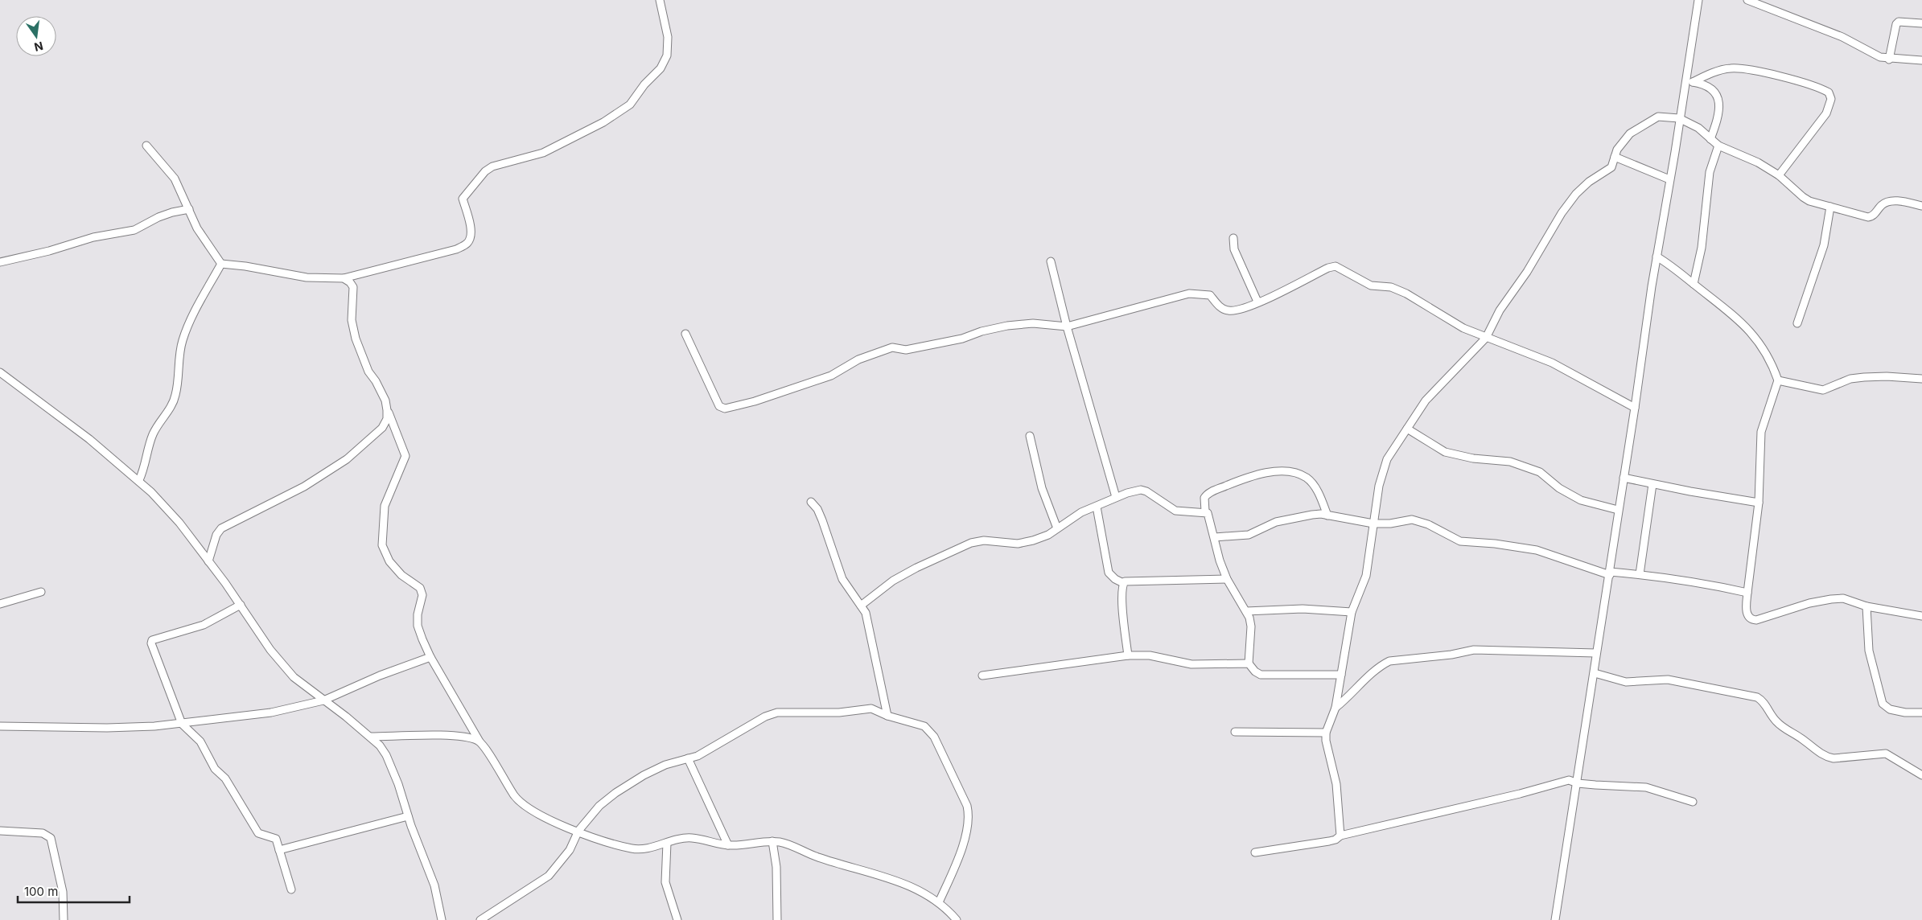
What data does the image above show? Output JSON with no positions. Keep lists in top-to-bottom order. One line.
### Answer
{"scale_bar":"100 m","north":"bottom"}
